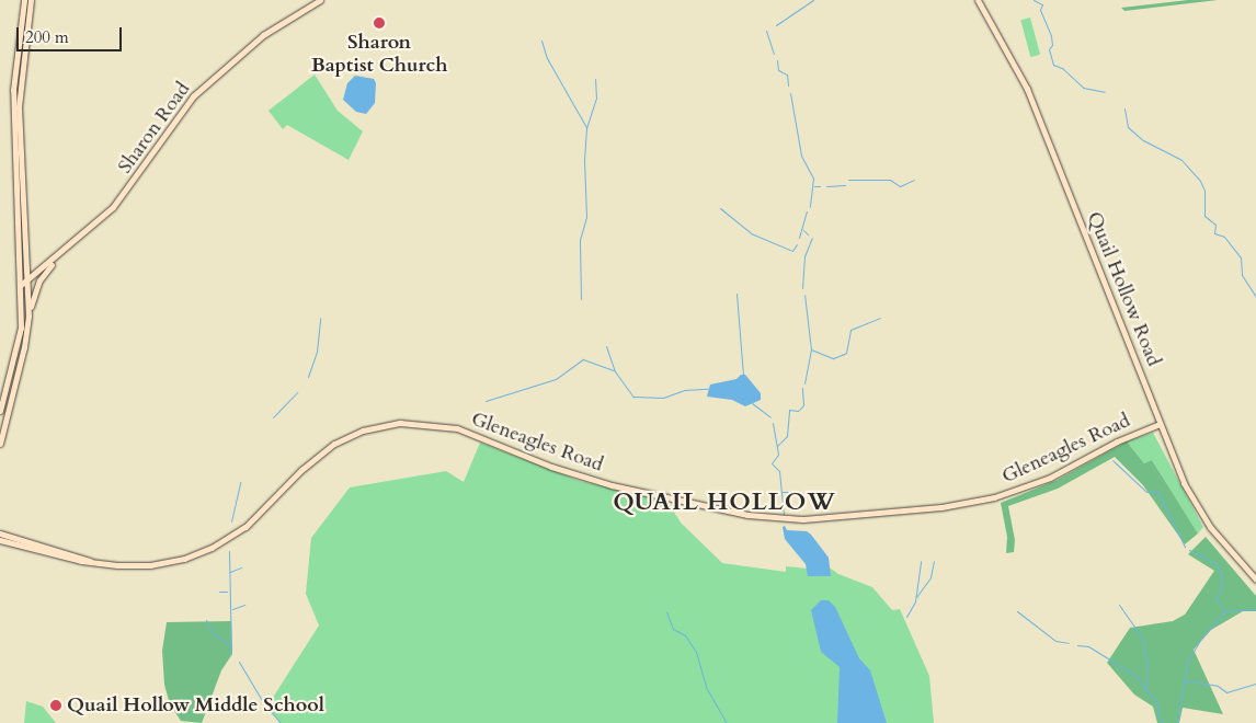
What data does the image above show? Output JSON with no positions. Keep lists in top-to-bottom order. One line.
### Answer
{"streets":{"main road":["Sharon Road","Quail Hollow Road","Gleneagles Road"]},"crossings":[["Quail Hollow Road","Gleneagles Road"]],"districts":["QUAIL HOLLOW"],"places":["Sharon Baptist Church","Quail Hollow Middle School"],"scale_bar":"200 m"}
